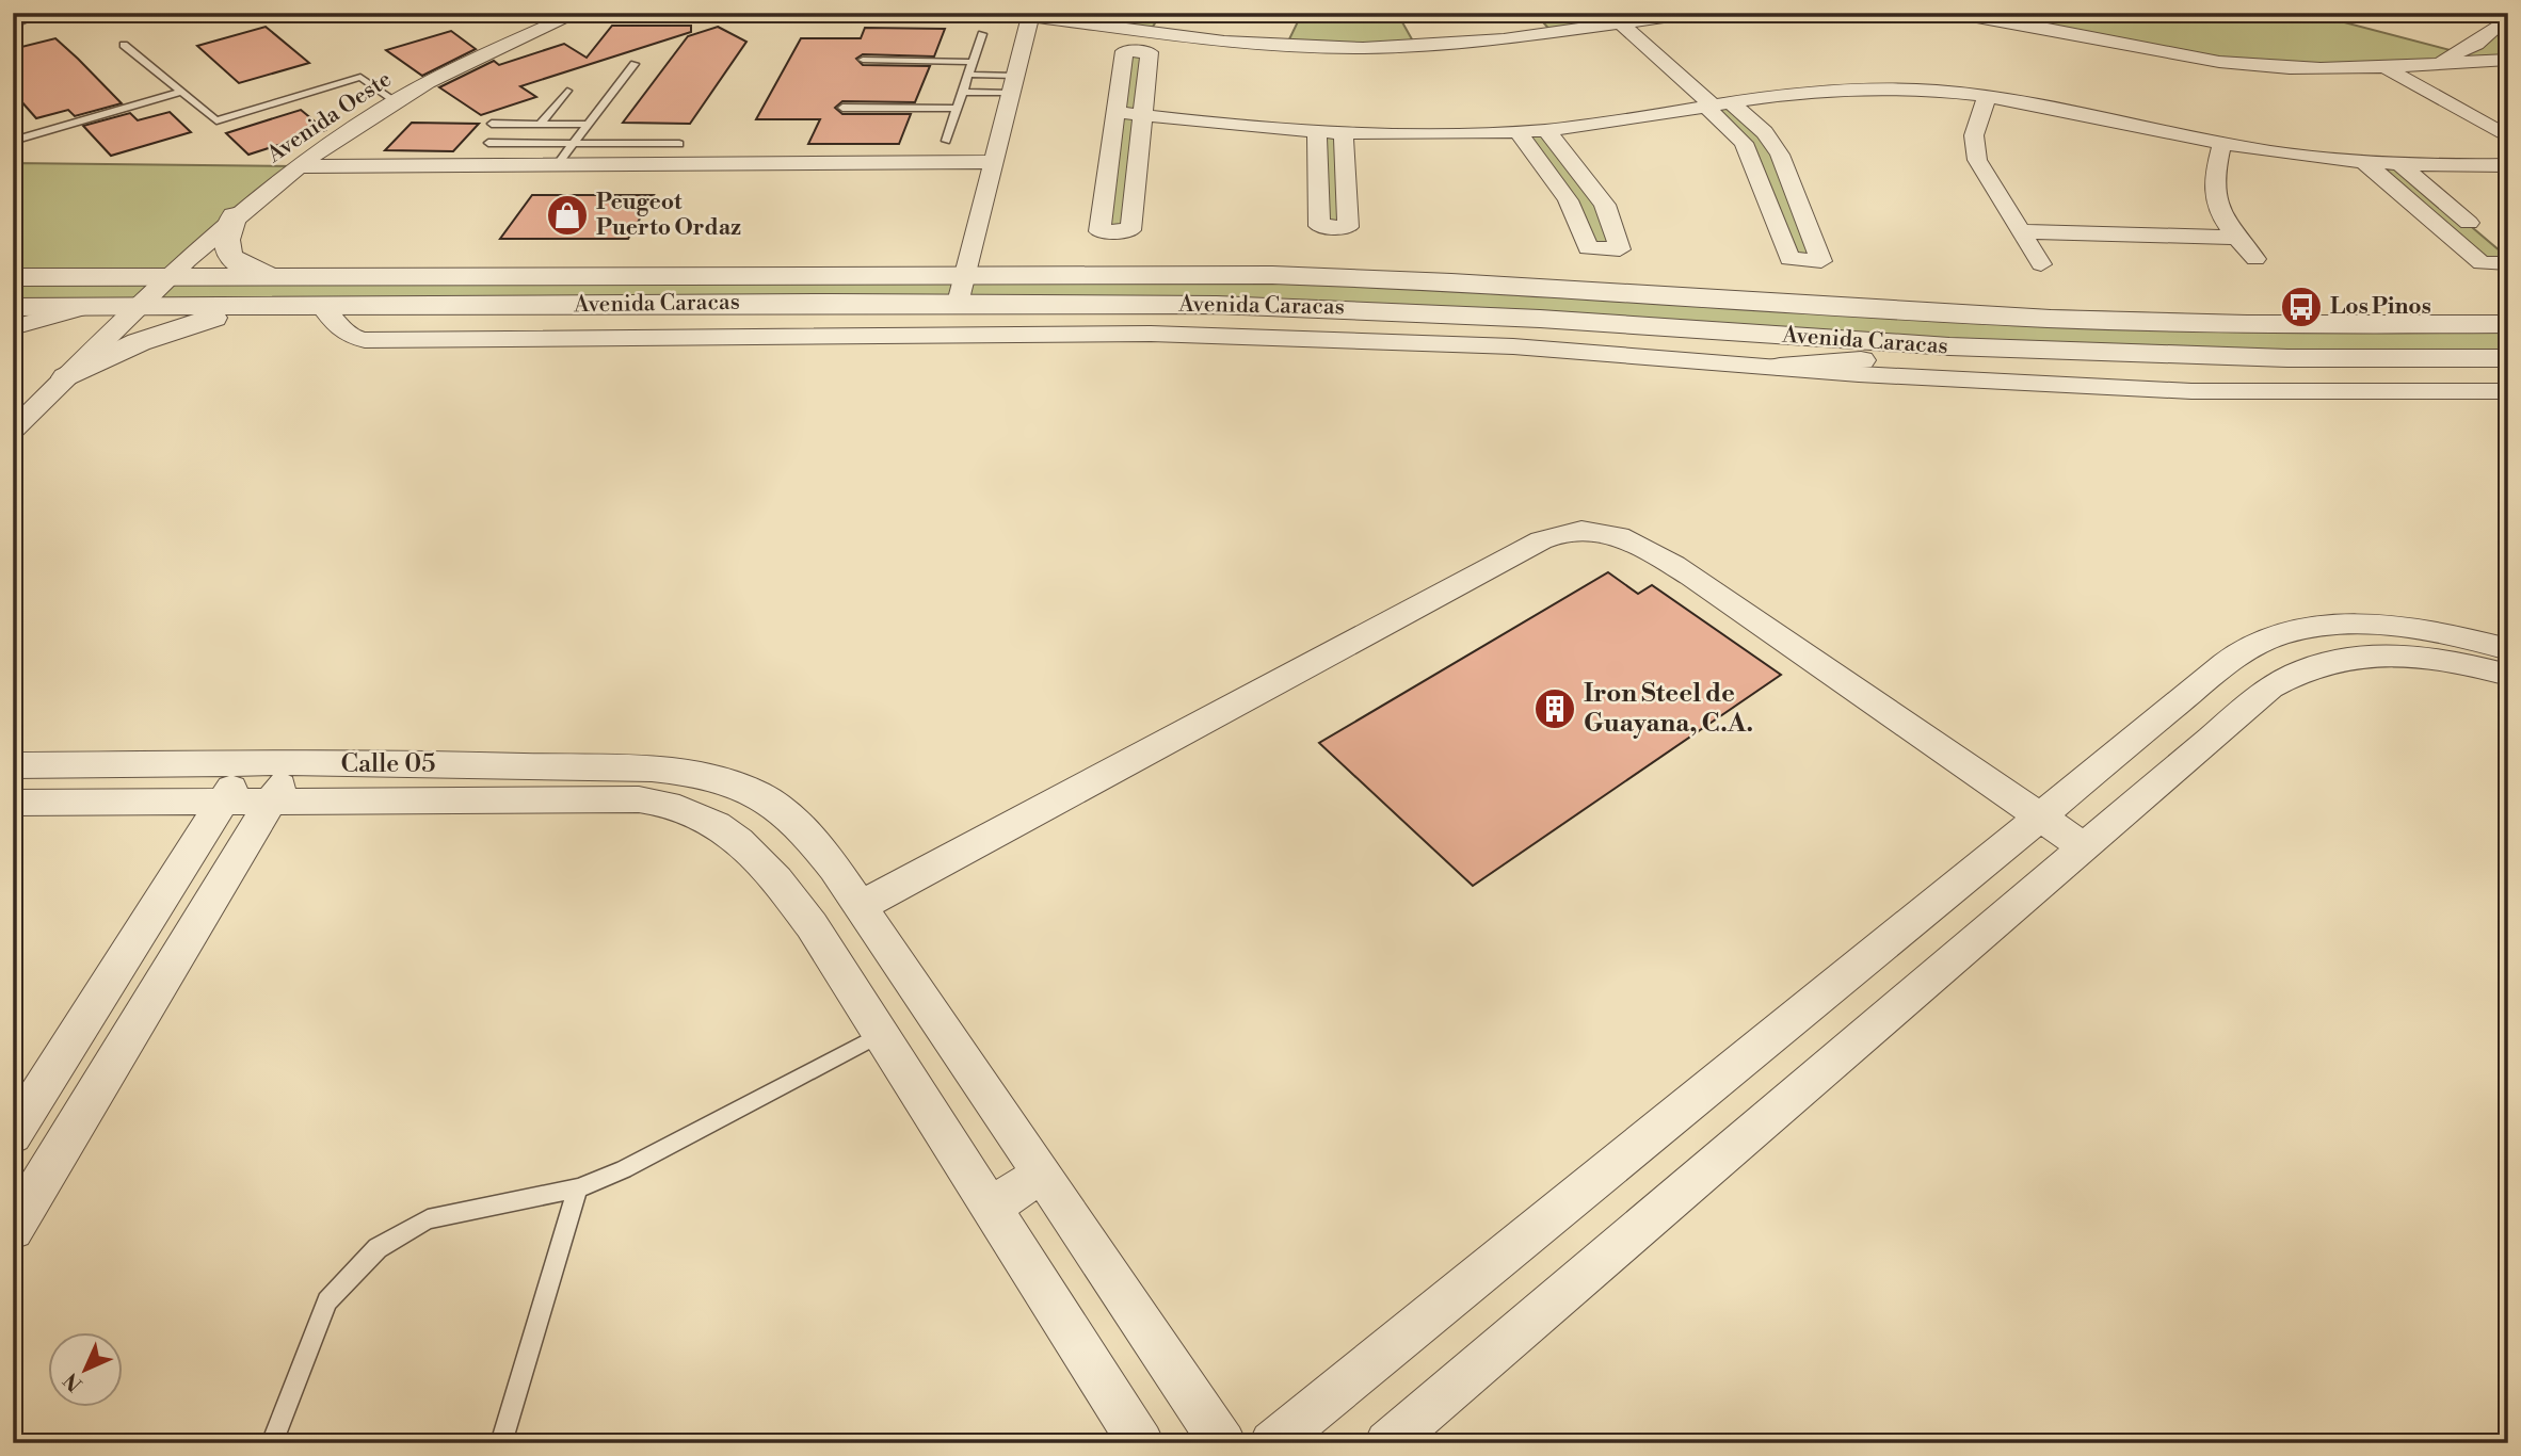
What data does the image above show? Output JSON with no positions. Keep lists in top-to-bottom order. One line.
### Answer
{"streets":{"street":["Avenida Oeste","Avenida Caracas","Calle 05"]},"crossings":[["Avenida Oeste","Avenida Caracas"]],"places":{"shop":["Peugeot Puerto Ordaz"],"bus stop":["Los Pinos"],"building":["Iron Steel de Guayana, C.A."]},"north":"bottom left"}
